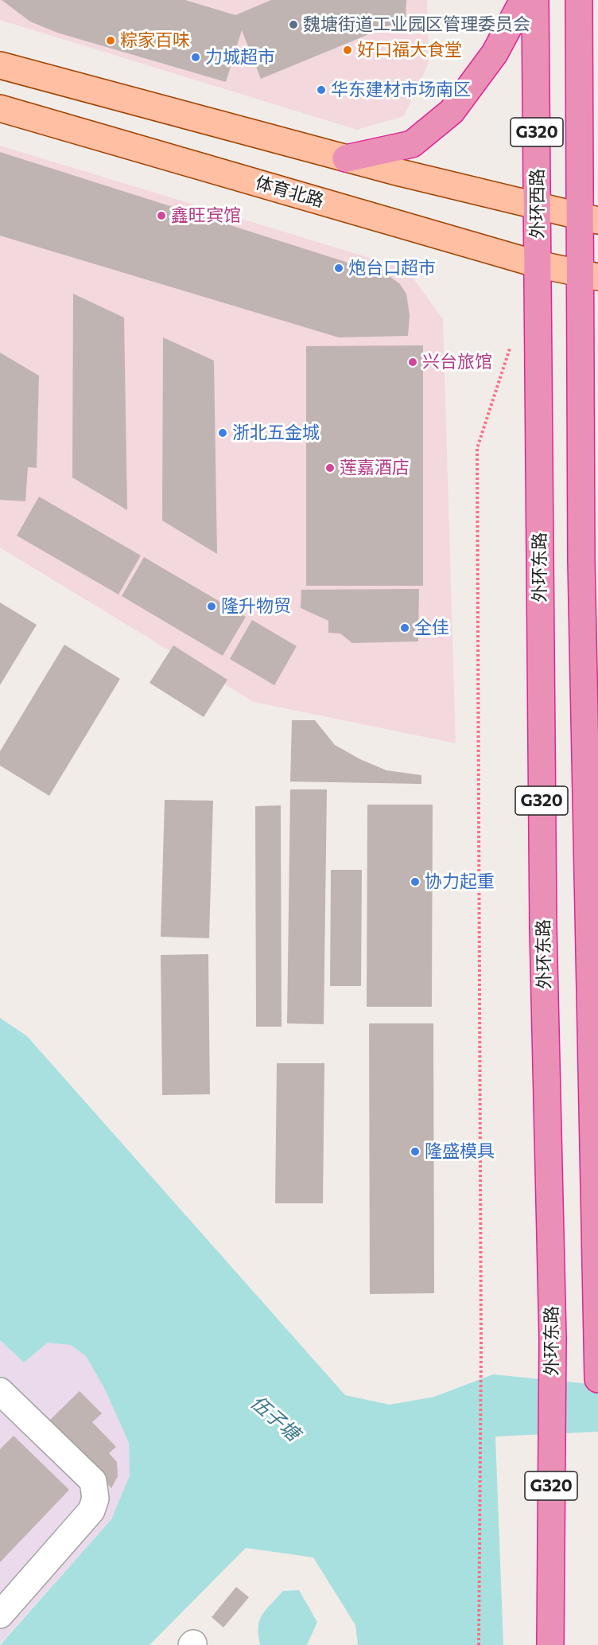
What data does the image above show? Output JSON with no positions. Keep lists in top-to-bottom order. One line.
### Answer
{"streets":{"highway":["G320","外环西路","外环东路"],"main road":["体育北路"]},"crossings":[["G320","体育北路"],["体育北路","外环西路"],["体育北路","外环东路"],["外环西路","外环东路"]],"water":["伍子塘"],"places":["魏塘街道工业园区管理委员会","粽家百味","好口福大食堂","力城超市","华东建材市场南区","鑫旺宾馆","炮台口超市","兴台旅馆","浙北五金城","莲嘉酒店","隆升物贸","全佳","协力起重","隆盛模具"]}
